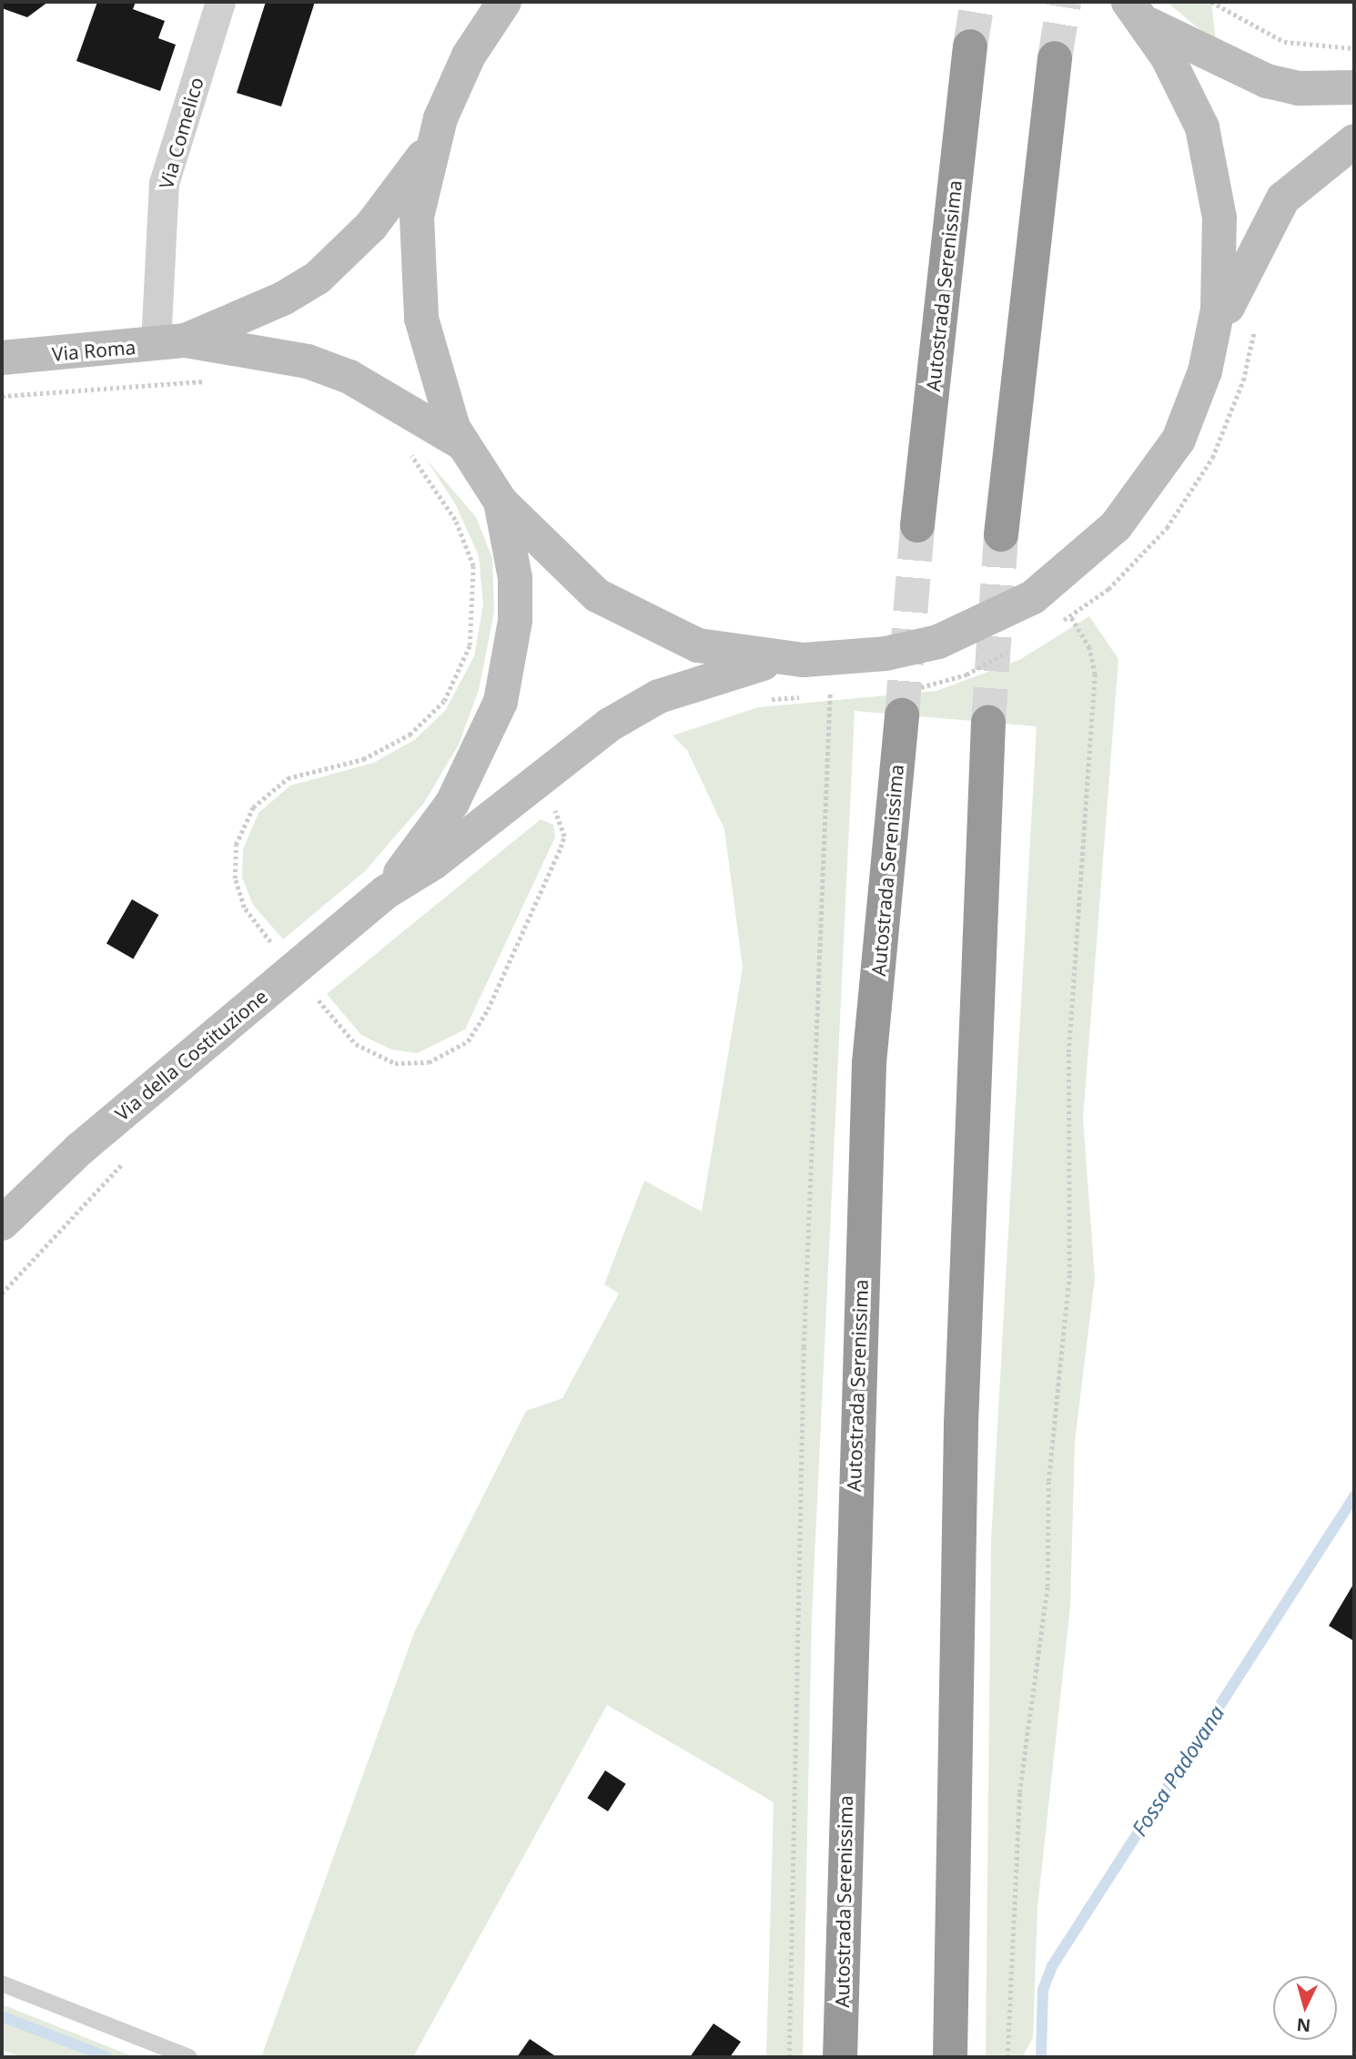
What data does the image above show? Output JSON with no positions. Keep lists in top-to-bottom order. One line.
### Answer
{"streets":{"highway":["Autostrada Serenissima"],"main road":["Via Roma","Via della Costituzione"],"street":["Via Comelico"]},"crossings":[["Via Comelico","Via Roma"]],"water":["Fossa Padovana"],"north":"bottom"}
